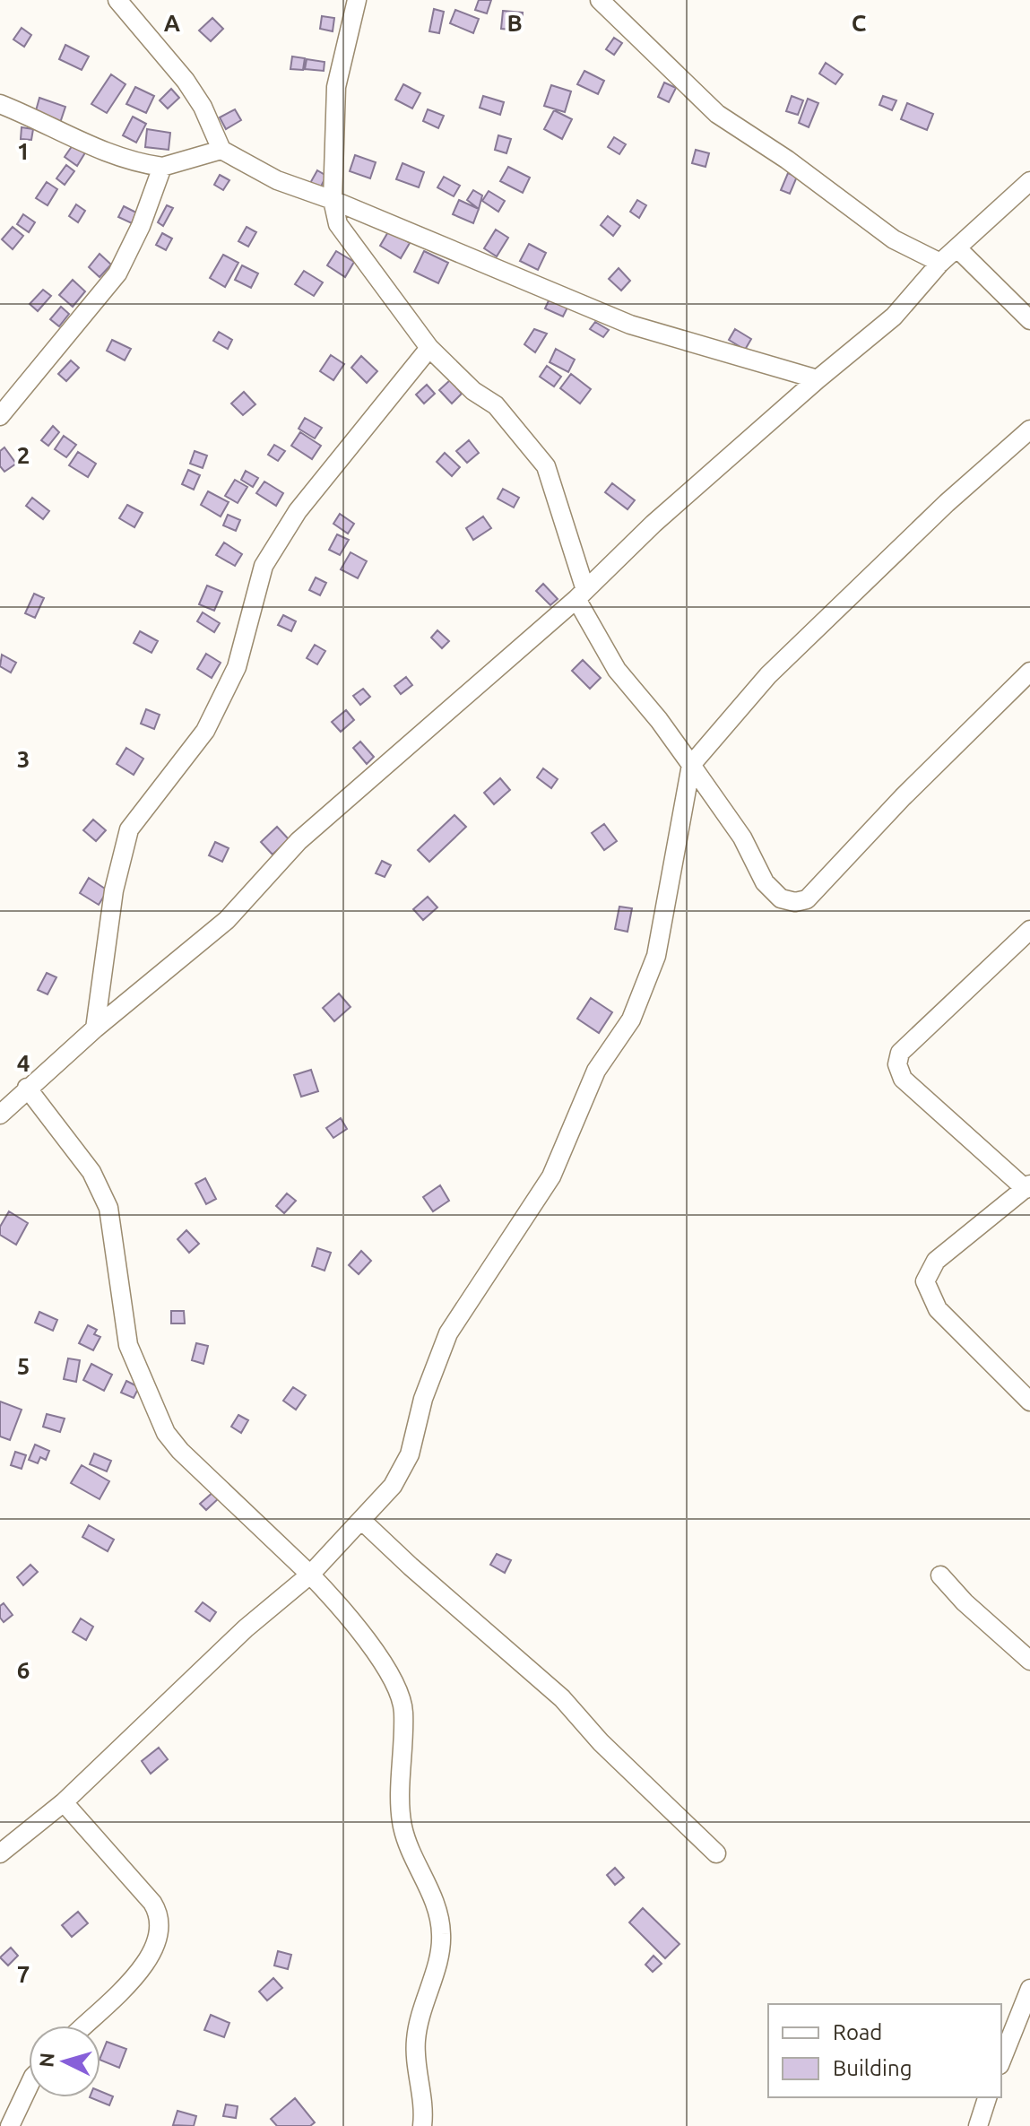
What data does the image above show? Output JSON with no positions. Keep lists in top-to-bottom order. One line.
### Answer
{"legend":["Road","Building"],"north":"left","grid":{"columns":["A","B","C"],"rows":["1","2","3","4","5","6","7"]}}
